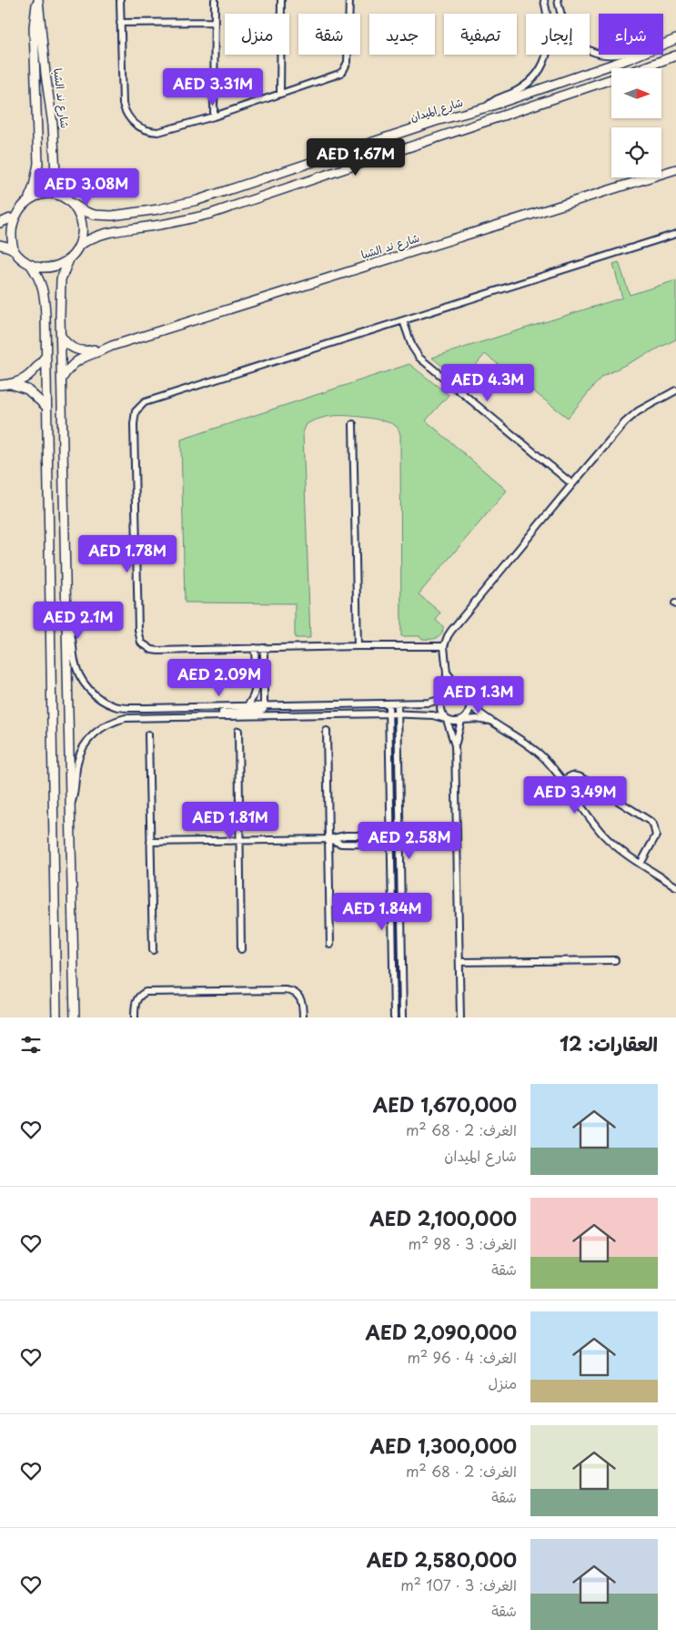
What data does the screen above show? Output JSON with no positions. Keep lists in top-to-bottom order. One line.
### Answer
{"streets":{"main road":["شارع ند الشبا","شارع الميدان"]},"crossings":[["شارع ند الشبا","شارع الميدان"]],"north":"right","page":{"chip":["شراء","إيجار","تصفية","جديد","شقة","منزل"],"price":["AED 3.31M","AED 1.67M","AED 3.08M","AED 4.3M","AED 1.78M","AED 2.1M","AED 2.09M","AED 1.3M","AED 3.49M","AED 1.81M","AED 2.58M","AED 1.84M"],"heading":"العقارات: 12","list":[{"name":"AED 1,670,000","note":"الغرف: 2 · 68 m² · شارع الميدان"},{"name":"AED 2,100,000","note":"الغرف: 3 · 98 m² · شقة"},{"name":"AED 2,090,000","note":"الغرف: 4 · 96 m² · منزل"},{"name":"AED 1,300,000","note":"الغرف: 2 · 68 m² · شقة"},{"name":"AED 2,580,000","note":"الغرف: 3 · 107 m² · شقة"}]}}
